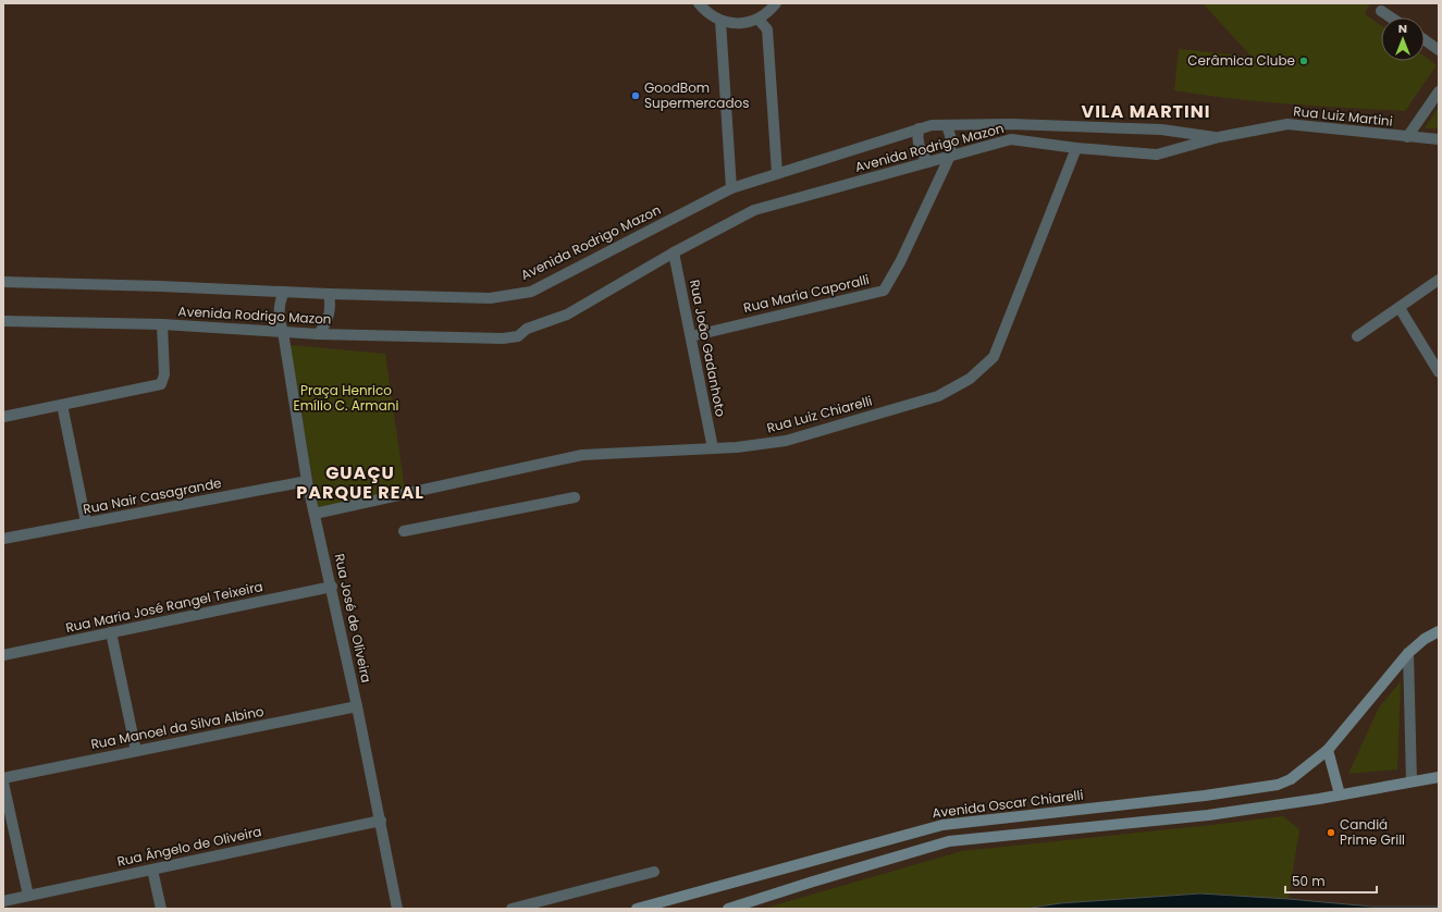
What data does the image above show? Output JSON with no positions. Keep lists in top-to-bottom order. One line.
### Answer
{"streets":{"main road":["Avenida Oscar Chiarelli"],"street":["Rua Luiz Martini","Avenida Rodrigo Mazon","Rua Maria Caporalli","Rua João Gadanhoto","Rua Luiz Chiarelli","Rua Nair Casagrande","Rua Maria José Rangel Teixeira","Rua José de Oliveira","Rua Manoel da Silva Albino","Rua Ângelo de Oliveira"]},"crossings":[["Rua Luiz Martini","Avenida Rodrigo Mazon"],["Avenida Rodrigo Mazon","Rua Maria Caporalli"],["Avenida Rodrigo Mazon","Rua João Gadanhoto"],["Avenida Rodrigo Mazon","Rua Luiz Chiarelli"],["Avenida Rodrigo Mazon","Rua José de Oliveira"],["Rua Maria Caporalli","Rua João Gadanhoto"],["Rua João Gadanhoto","Rua Luiz Chiarelli"],["Rua Luiz Chiarelli","Rua José de Oliveira"],["Rua Nair Casagrande","Rua José de Oliveira"],["Rua Maria José Rangel Teixeira","Rua José de Oliveira"],["Rua José de Oliveira","Rua Manoel da Silva Albino"],["Rua José de Oliveira","Rua Ângelo de Oliveira"]],"districts":["VILA MARTINI","GUAÇU PARQUE REAL"],"parks":["Praça Henrico Emílio C. Armani"],"places":["Cerâmica Clube","GoodBom Supermercados","Candiá Prime Grill"],"scale_bar":"50 m","north":"top"}
